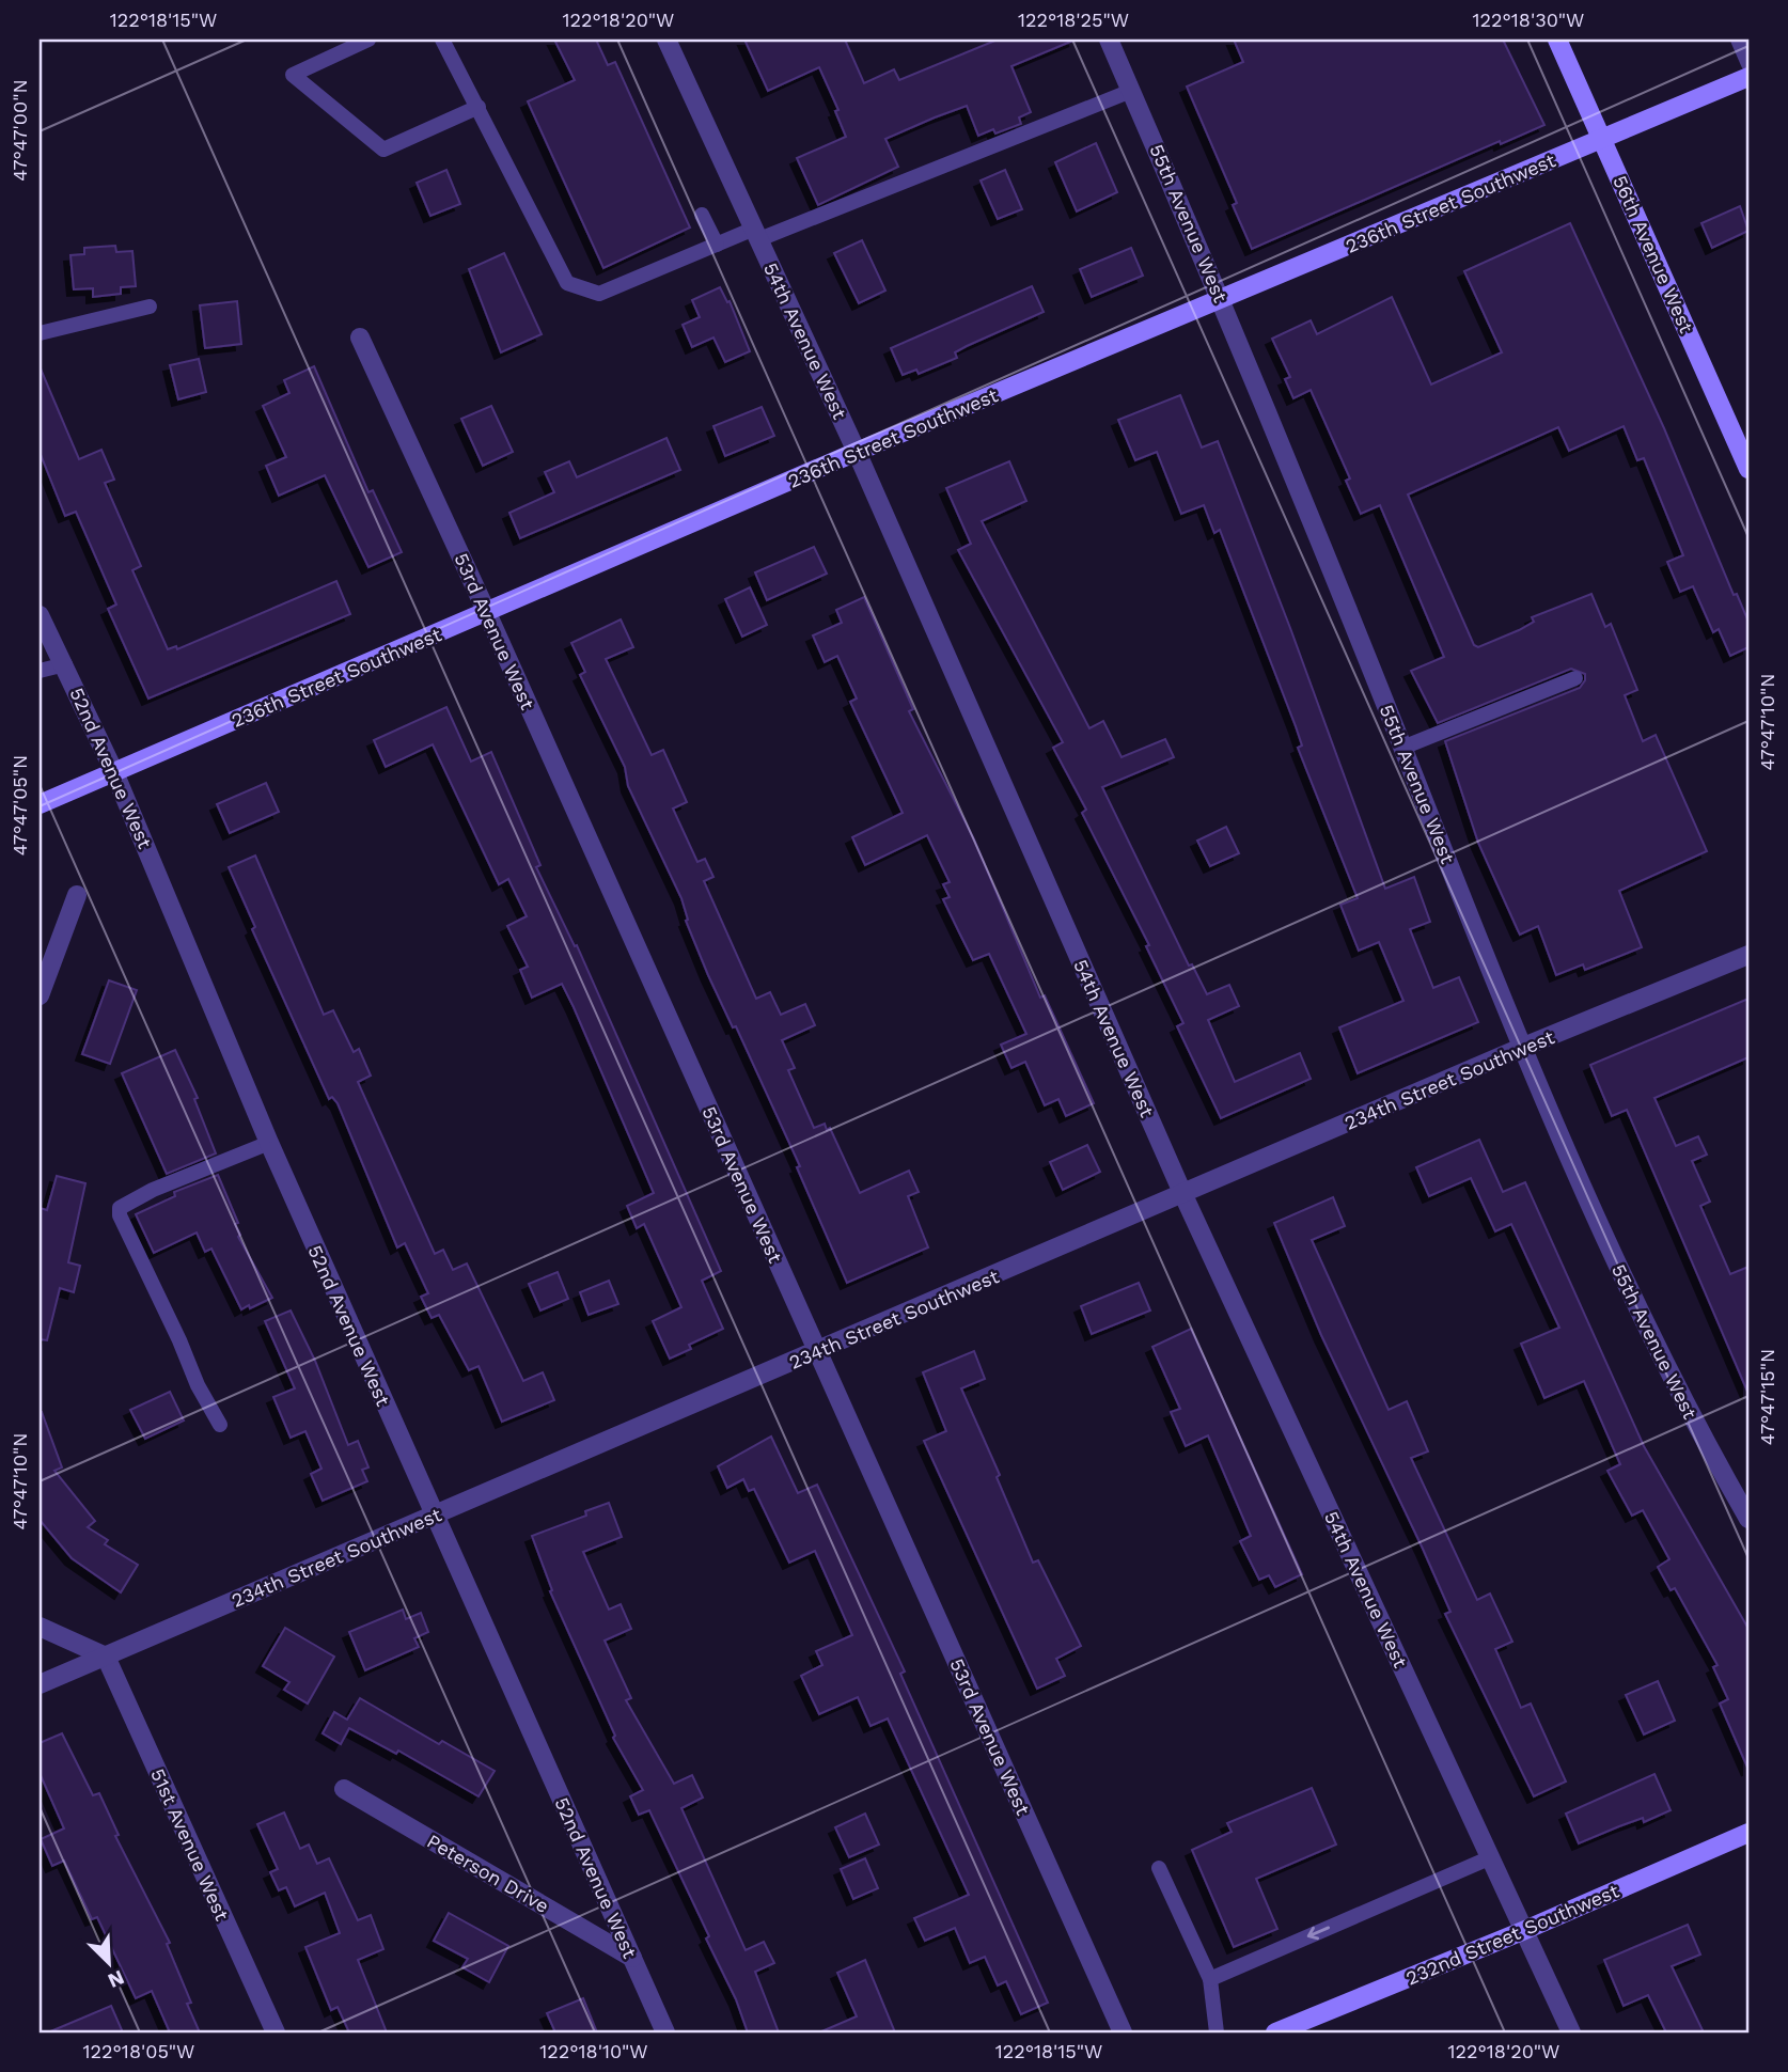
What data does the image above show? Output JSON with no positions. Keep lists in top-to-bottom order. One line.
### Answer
{"streets":{"main road":["236th Street Southwest","56th Avenue West","232nd Street Southwest"],"street":["55th Avenue West","54th Avenue West","53rd Avenue West","52nd Avenue West","234th Street Southwest","51st Avenue West","Peterson Drive"]},"crossings":[["236th Street Southwest","55th Avenue West"],["236th Street Southwest","56th Avenue West"],["236th Street Southwest","54th Avenue West"],["236th Street Southwest","53rd Avenue West"],["236th Street Southwest","52nd Avenue West"],["55th Avenue West","234th Street Southwest"],["54th Avenue West","234th Street Southwest"],["54th Avenue West","232nd Street Southwest"],["53rd Avenue West","234th Street Southwest"],["52nd Avenue West","234th Street Southwest"],["52nd Avenue West","Peterson Drive"],["234th Street Southwest","51st Avenue West"]],"north":"bottom right","coordinates":["122°18'15\"W","122°18'20\"W","122°18'25\"W","122°18'30\"W","47°47'00\"N","47°47'10\"N","47°47'05\"N","47°47'15\"N","122°18'05\"W","122°18'10\"W"]}
